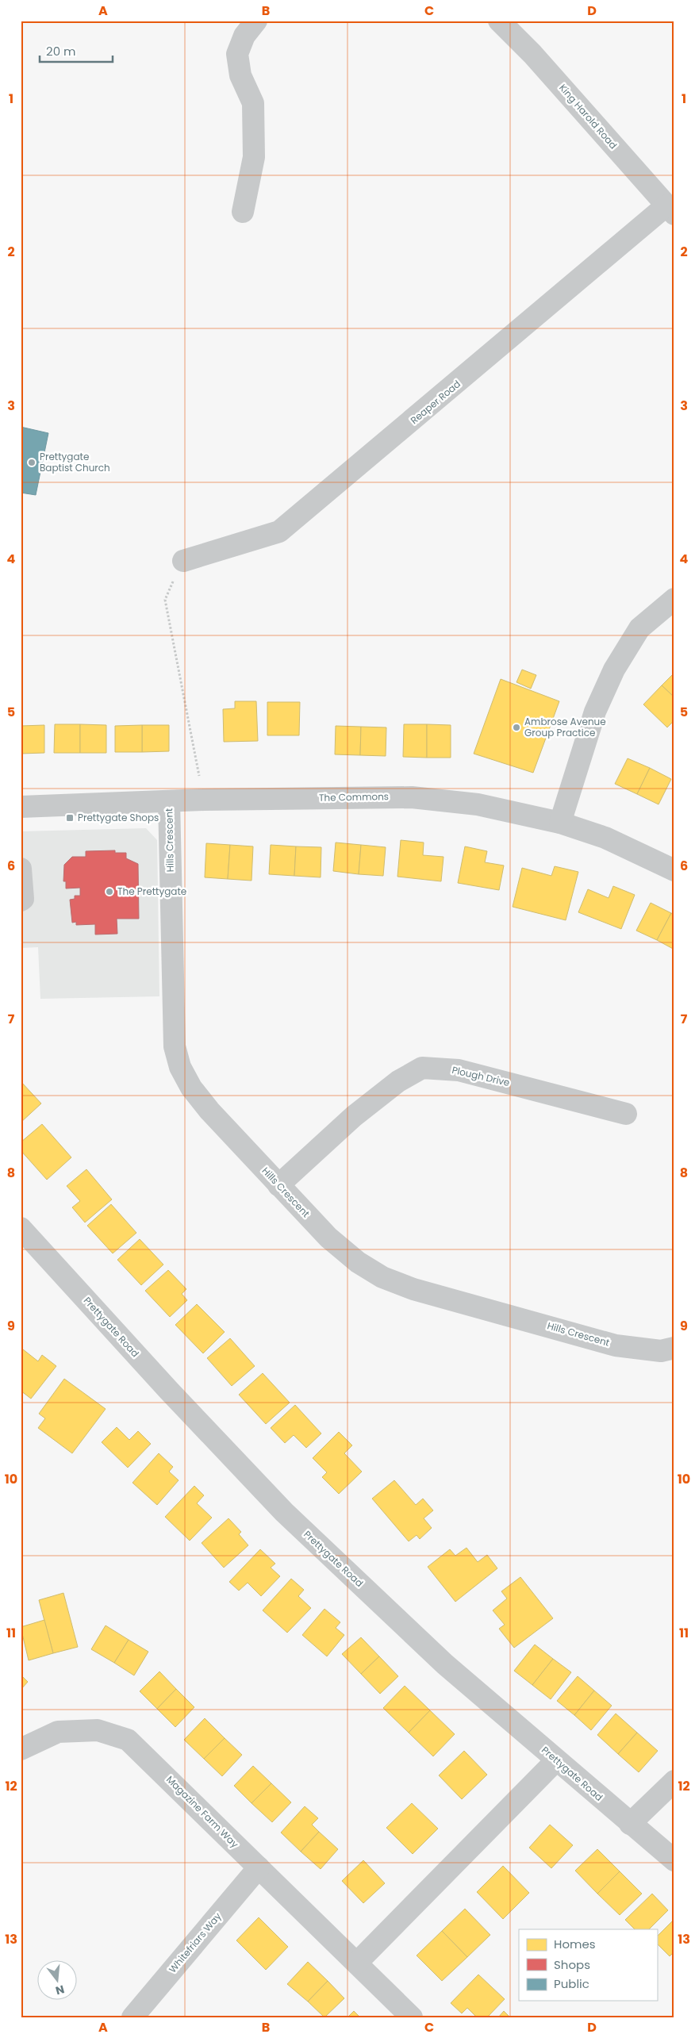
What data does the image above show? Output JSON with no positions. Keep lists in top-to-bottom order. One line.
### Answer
{"streets":{"street":["King Harold Road","Reaper Road","The Commons","Hills Crescent","Plough Drive","Prettygate Road","Magazine Farm Way","Whitefriars Way"]},"crossings":[["King Harold Road","Reaper Road"],["The Commons","Hills Crescent"],["Hills Crescent","Plough Drive"],["Magazine Farm Way","Whitefriars Way"]],"places":{"other":["Prettygate Baptist Church","Ambrose Avenue Group Practice","The Prettygate"],"transit":["Prettygate Shops"]},"legend":["Homes","Shops","Public"],"scale_bar":"20 m","north":"bottom","grid":{"columns":["A","B","C","D"],"rows":["1","2","3","4","5","6","7","8","9","10","11","12","13"]}}
